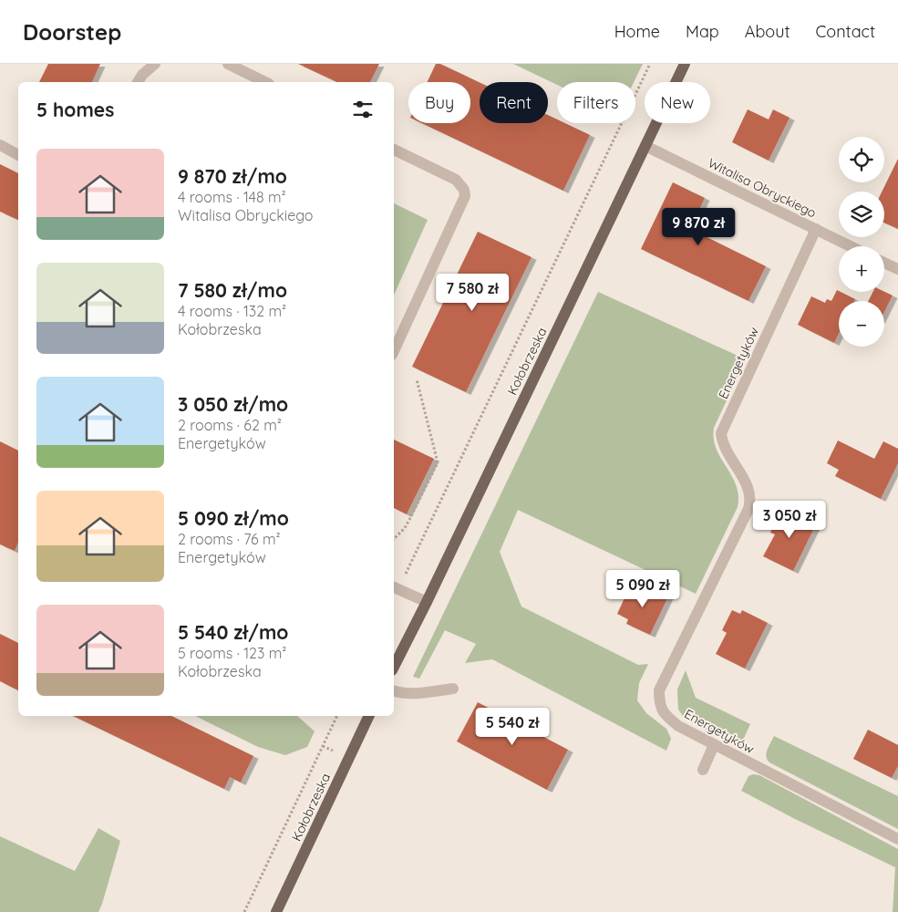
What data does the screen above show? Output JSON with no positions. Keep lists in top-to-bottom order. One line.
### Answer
{"streets":{"main road":["Kołobrzeska"],"street":["Witalisa Obryckiego","Energetyków"]},"crossings":[["Witalisa Obryckiego","Kołobrzeska"],["Witalisa Obryckiego","Energetyków"]],"page":{"header":"Doorstep","nav":["Home","Map","About","Contact"],"chip":["Buy","Rent","Filters","New"],"heading":"5 homes","map_buttons":["+","−"],"list":[{"name":"9 870 zł/mo","note":"4 rooms · 148 m² · Witalisa Obryckiego"},{"name":"7 580 zł/mo","note":"4 rooms · 132 m² · Kołobrzeska"},{"name":"3 050 zł/mo","note":"2 rooms · 62 m² · Energetyków"},{"name":"5 090 zł/mo","note":"2 rooms · 76 m² · Energetyków"},{"name":"5 540 zł/mo","note":"5 rooms · 123 m² · Kołobrzeska"}],"price":["9 870 zł","7 580 zł","3 050 zł","5 090 zł","5 540 zł"]}}
